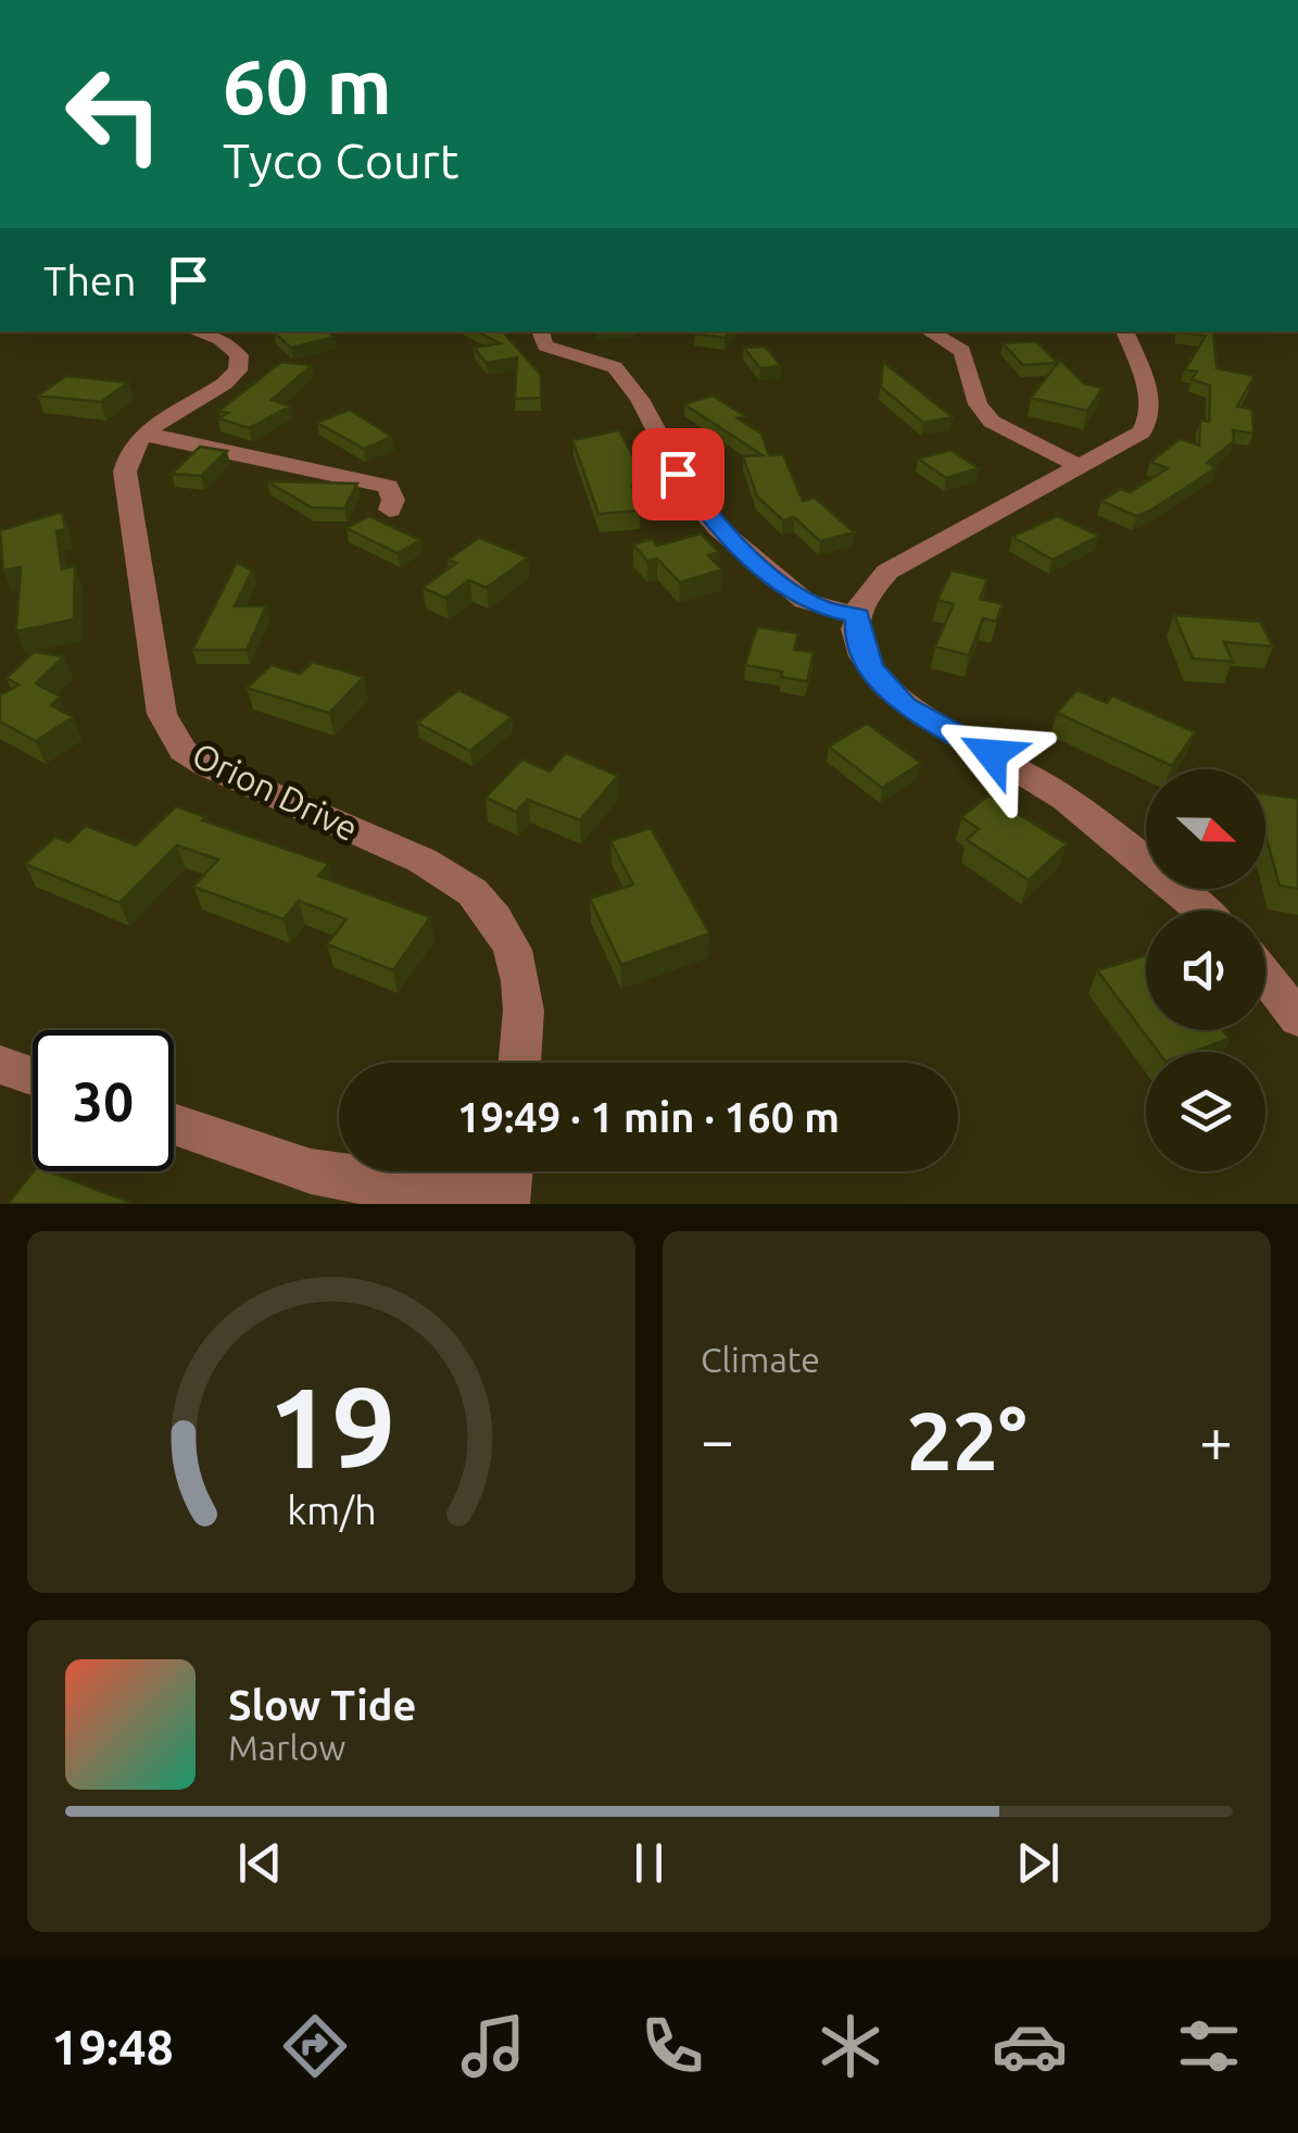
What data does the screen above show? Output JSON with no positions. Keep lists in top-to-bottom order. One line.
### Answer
{"streets":{"street":["Orion Drive"]},"north":"right","page":{"turn":["60 m","Tyco Court"],"then":"Then","limit":"30","trip":"19:49 · 1 min · 160 m","tile":"Climate","heat":["−","22°","+"],"song":["Slow Tide","Marlow"],"tabs":"19:48","gauge":["19","km/h"]}}
